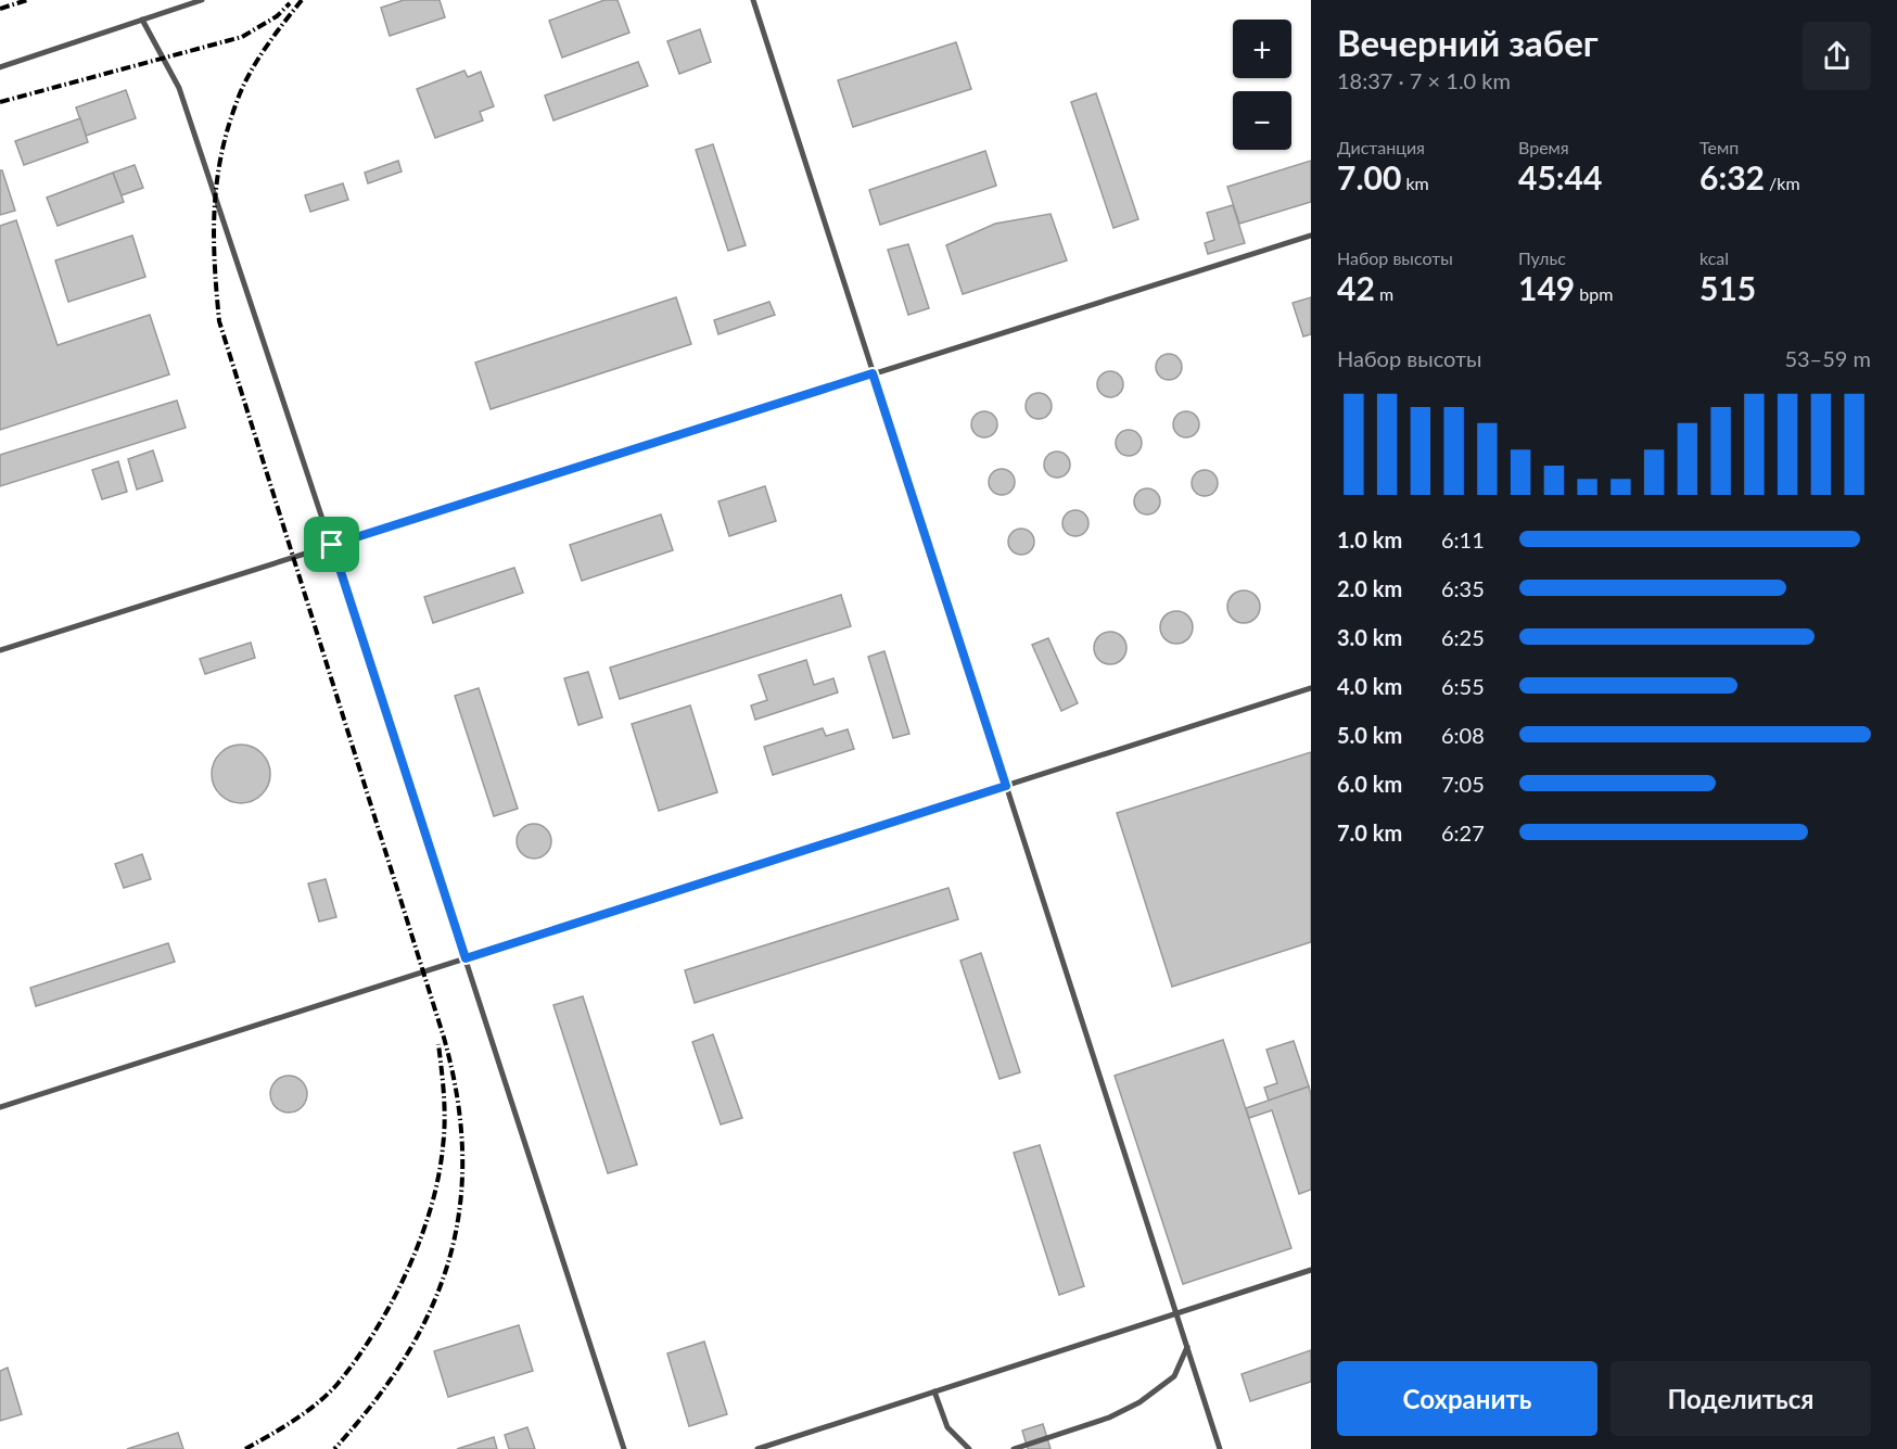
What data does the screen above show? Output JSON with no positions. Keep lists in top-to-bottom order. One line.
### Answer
{"page":{"heading":["Вечерний забег","18:37 · 7 × 1.0 km"],"map_buttons":["+","−"],"stats":[["Дистанция","7.00 km"],["Время","45:44"],["Темп","6:32 /km"],["Набор высоты","42 m"],["Пульс","149 bpm"],["kcal","515"]],"chart":["Набор высоты","53–59 m"],"list":[{"name":"1.0 km","note":"6:11"},{"name":"2.0 km","note":"6:35"},{"name":"3.0 km","note":"6:25"},{"name":"4.0 km","note":"6:55"},{"name":"5.0 km","note":"6:08"},{"name":"6.0 km","note":"7:05"},{"name":"7.0 km","note":"6:27"}],"buttons":["Сохранить","Поделиться"]}}
